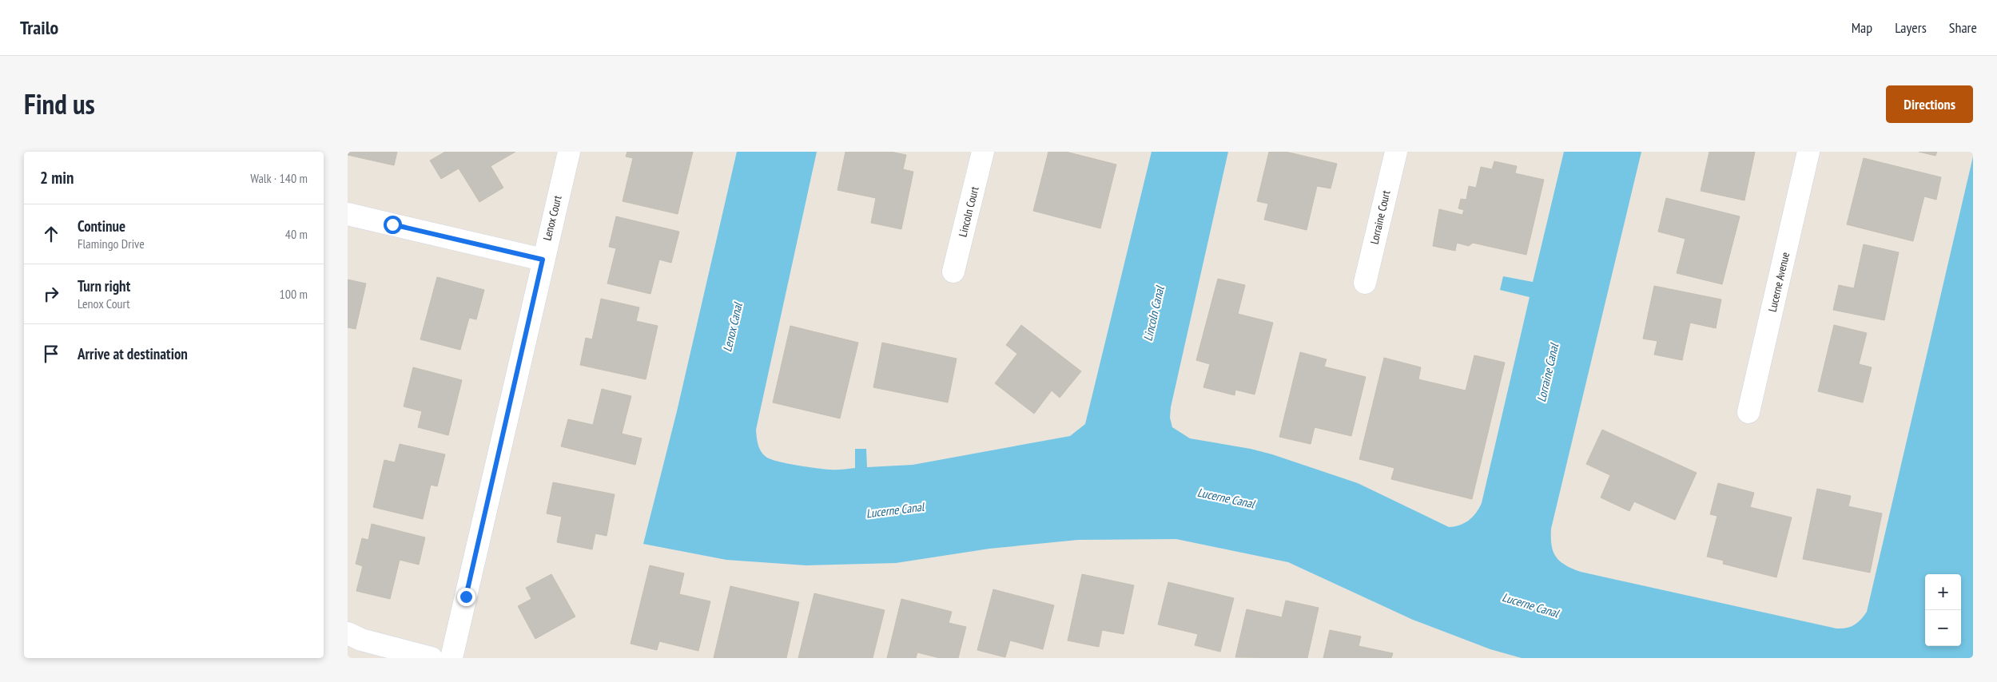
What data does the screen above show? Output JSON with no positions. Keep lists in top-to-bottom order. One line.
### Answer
{"streets":{"street":["Lincoln Court","Lorraine Court","Lenox Court","Lucerne Avenue"]},"water":["Lincoln Canal","Lenox Canal","Lorraine Canal","Lucerne Canal"],"page":{"header":"Trailo","nav":["Map","Layers","Share"],"title":"Find us","buttons":"Directions","heading":["2 min","Walk · 140 m"],"list":[["Continue","Flamingo Drive","40 m"],["Turn right","Lenox Court","100 m"],"Arrive at destination"],"map_buttons":["+","−"]}}
